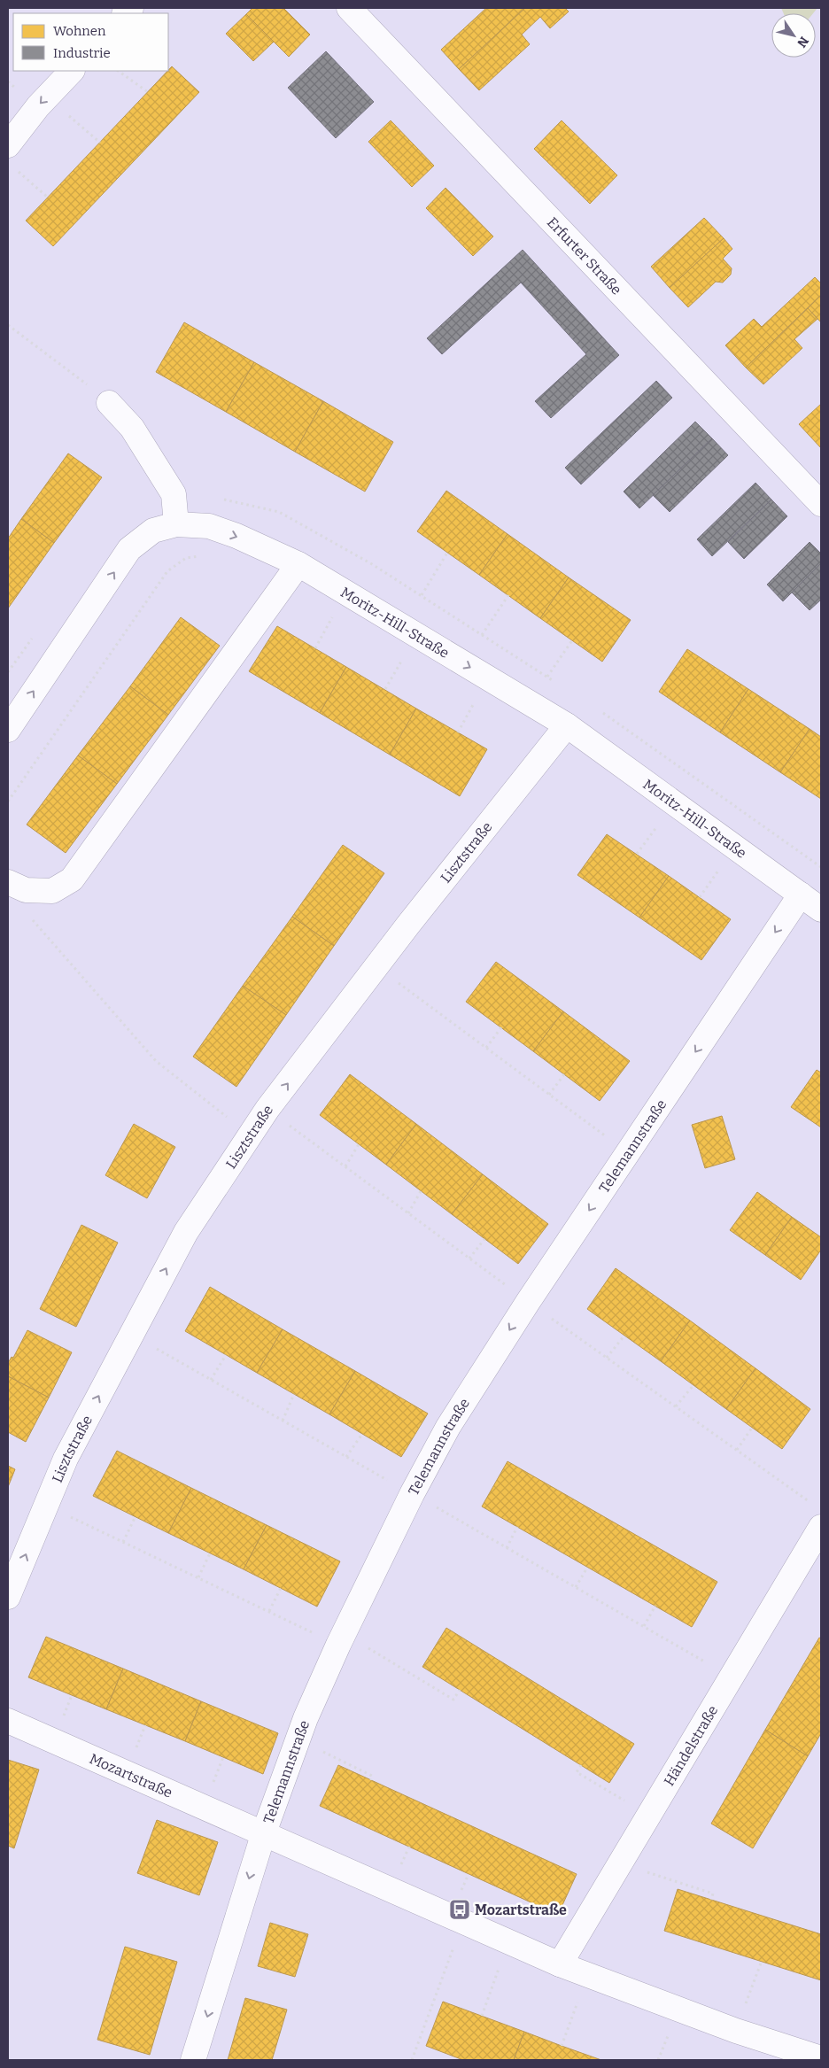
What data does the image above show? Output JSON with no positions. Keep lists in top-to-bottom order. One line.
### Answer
{"streets":{"street":["Erfurter Straße","Moritz-Hill-Straße","Lisztstraße","Telemannstraße","Händelstraße","Mozartstraße"]},"crossings":[["Moritz-Hill-Straße","Lisztstraße"],["Moritz-Hill-Straße","Telemannstraße"],["Telemannstraße","Mozartstraße"],["Händelstraße","Mozartstraße"]],"one_way":["Lisztstraße","Telemannstraße"],"places":{"bus stop":["Mozartstraße"]},"legend":["Wohnen","Industrie"],"north":"bottom right"}
